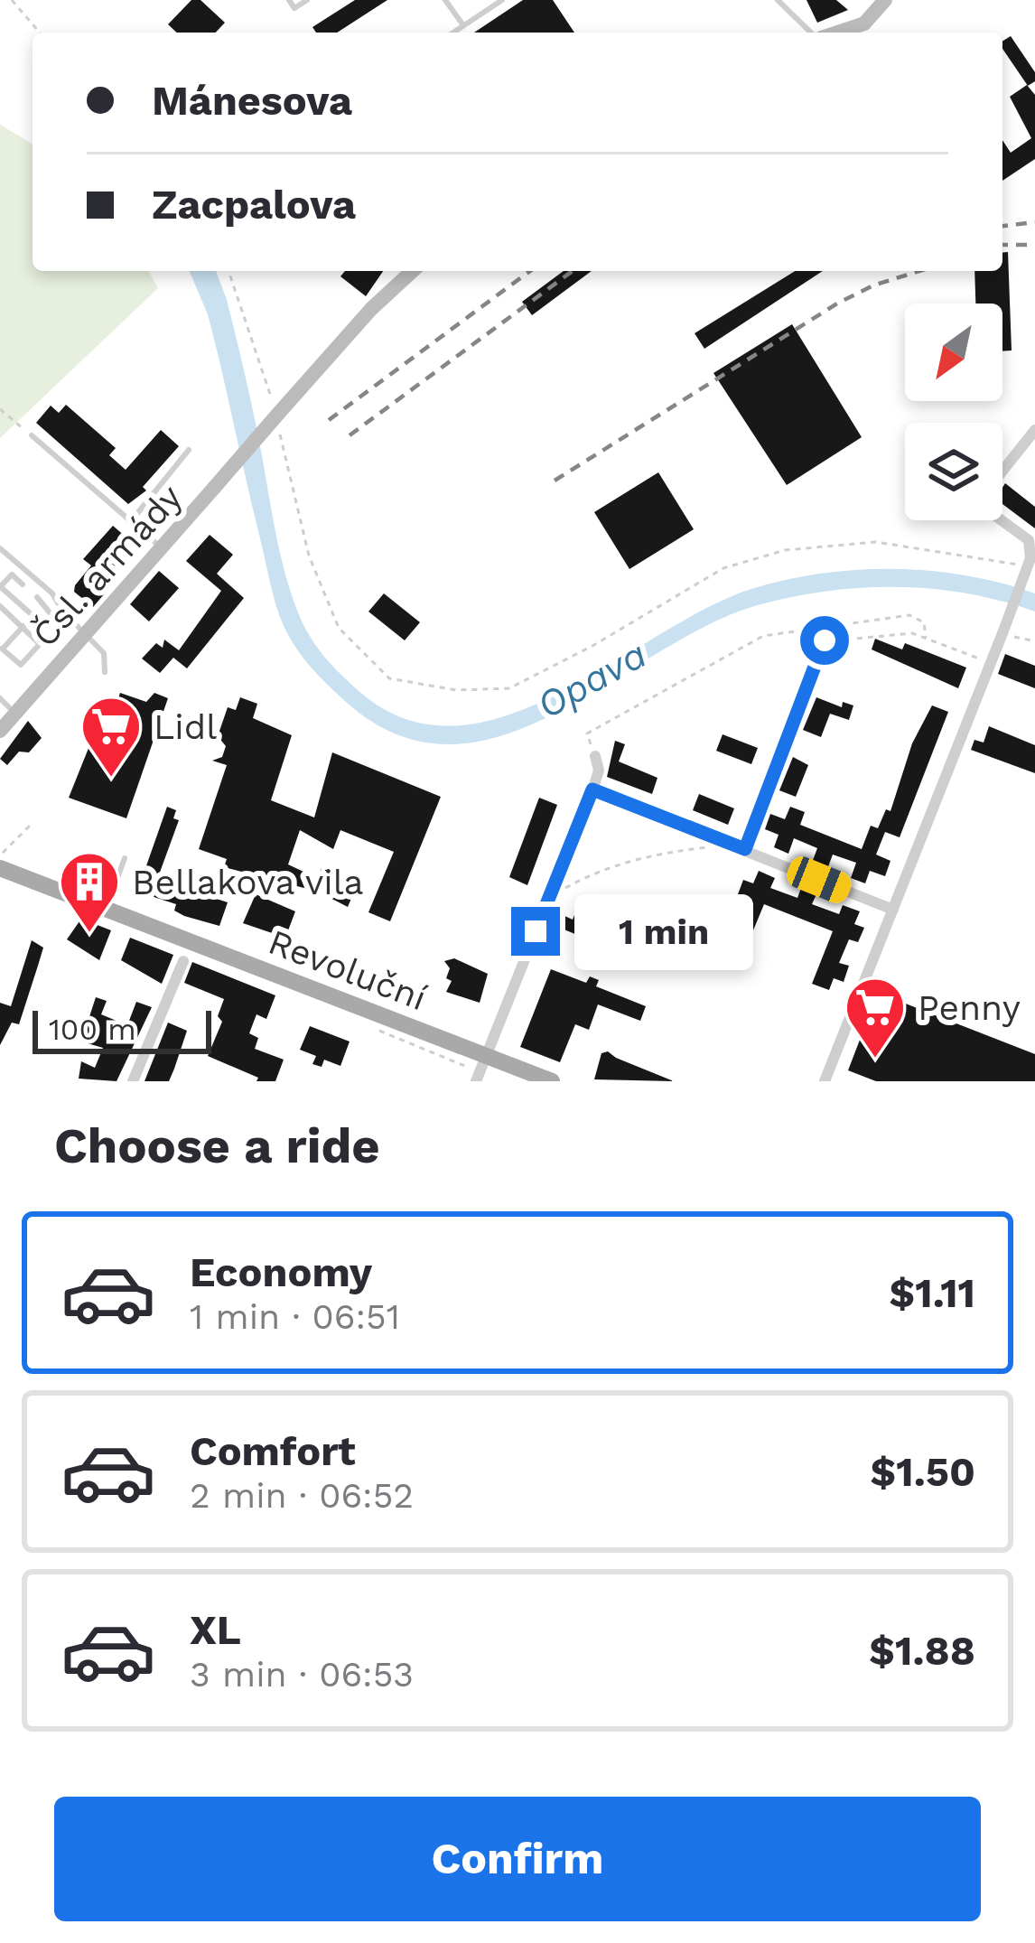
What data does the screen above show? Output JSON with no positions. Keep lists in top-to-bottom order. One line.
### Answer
{"streets":{"main road":["Čsl. armády","Revoluční"]},"water":["Opava"],"places":{"supermarket":["Lidl","Penny"],"building":["Bellakova vila"]},"scale_bar":"100 m","north":"bottom left","page":{"banner":["Mánesova","Zacpalova"],"bubble":"1 min","scale":"100 m","heading":"Choose a ride","list":[{"name":"Economy","note":"1 min · 06:51","value":"$1.11"},{"name":"Comfort","note":"2 min · 06:52","value":"$1.50"},{"name":"XL","note":"3 min · 06:53","value":"$1.88"}],"buttons":"Confirm"}}
